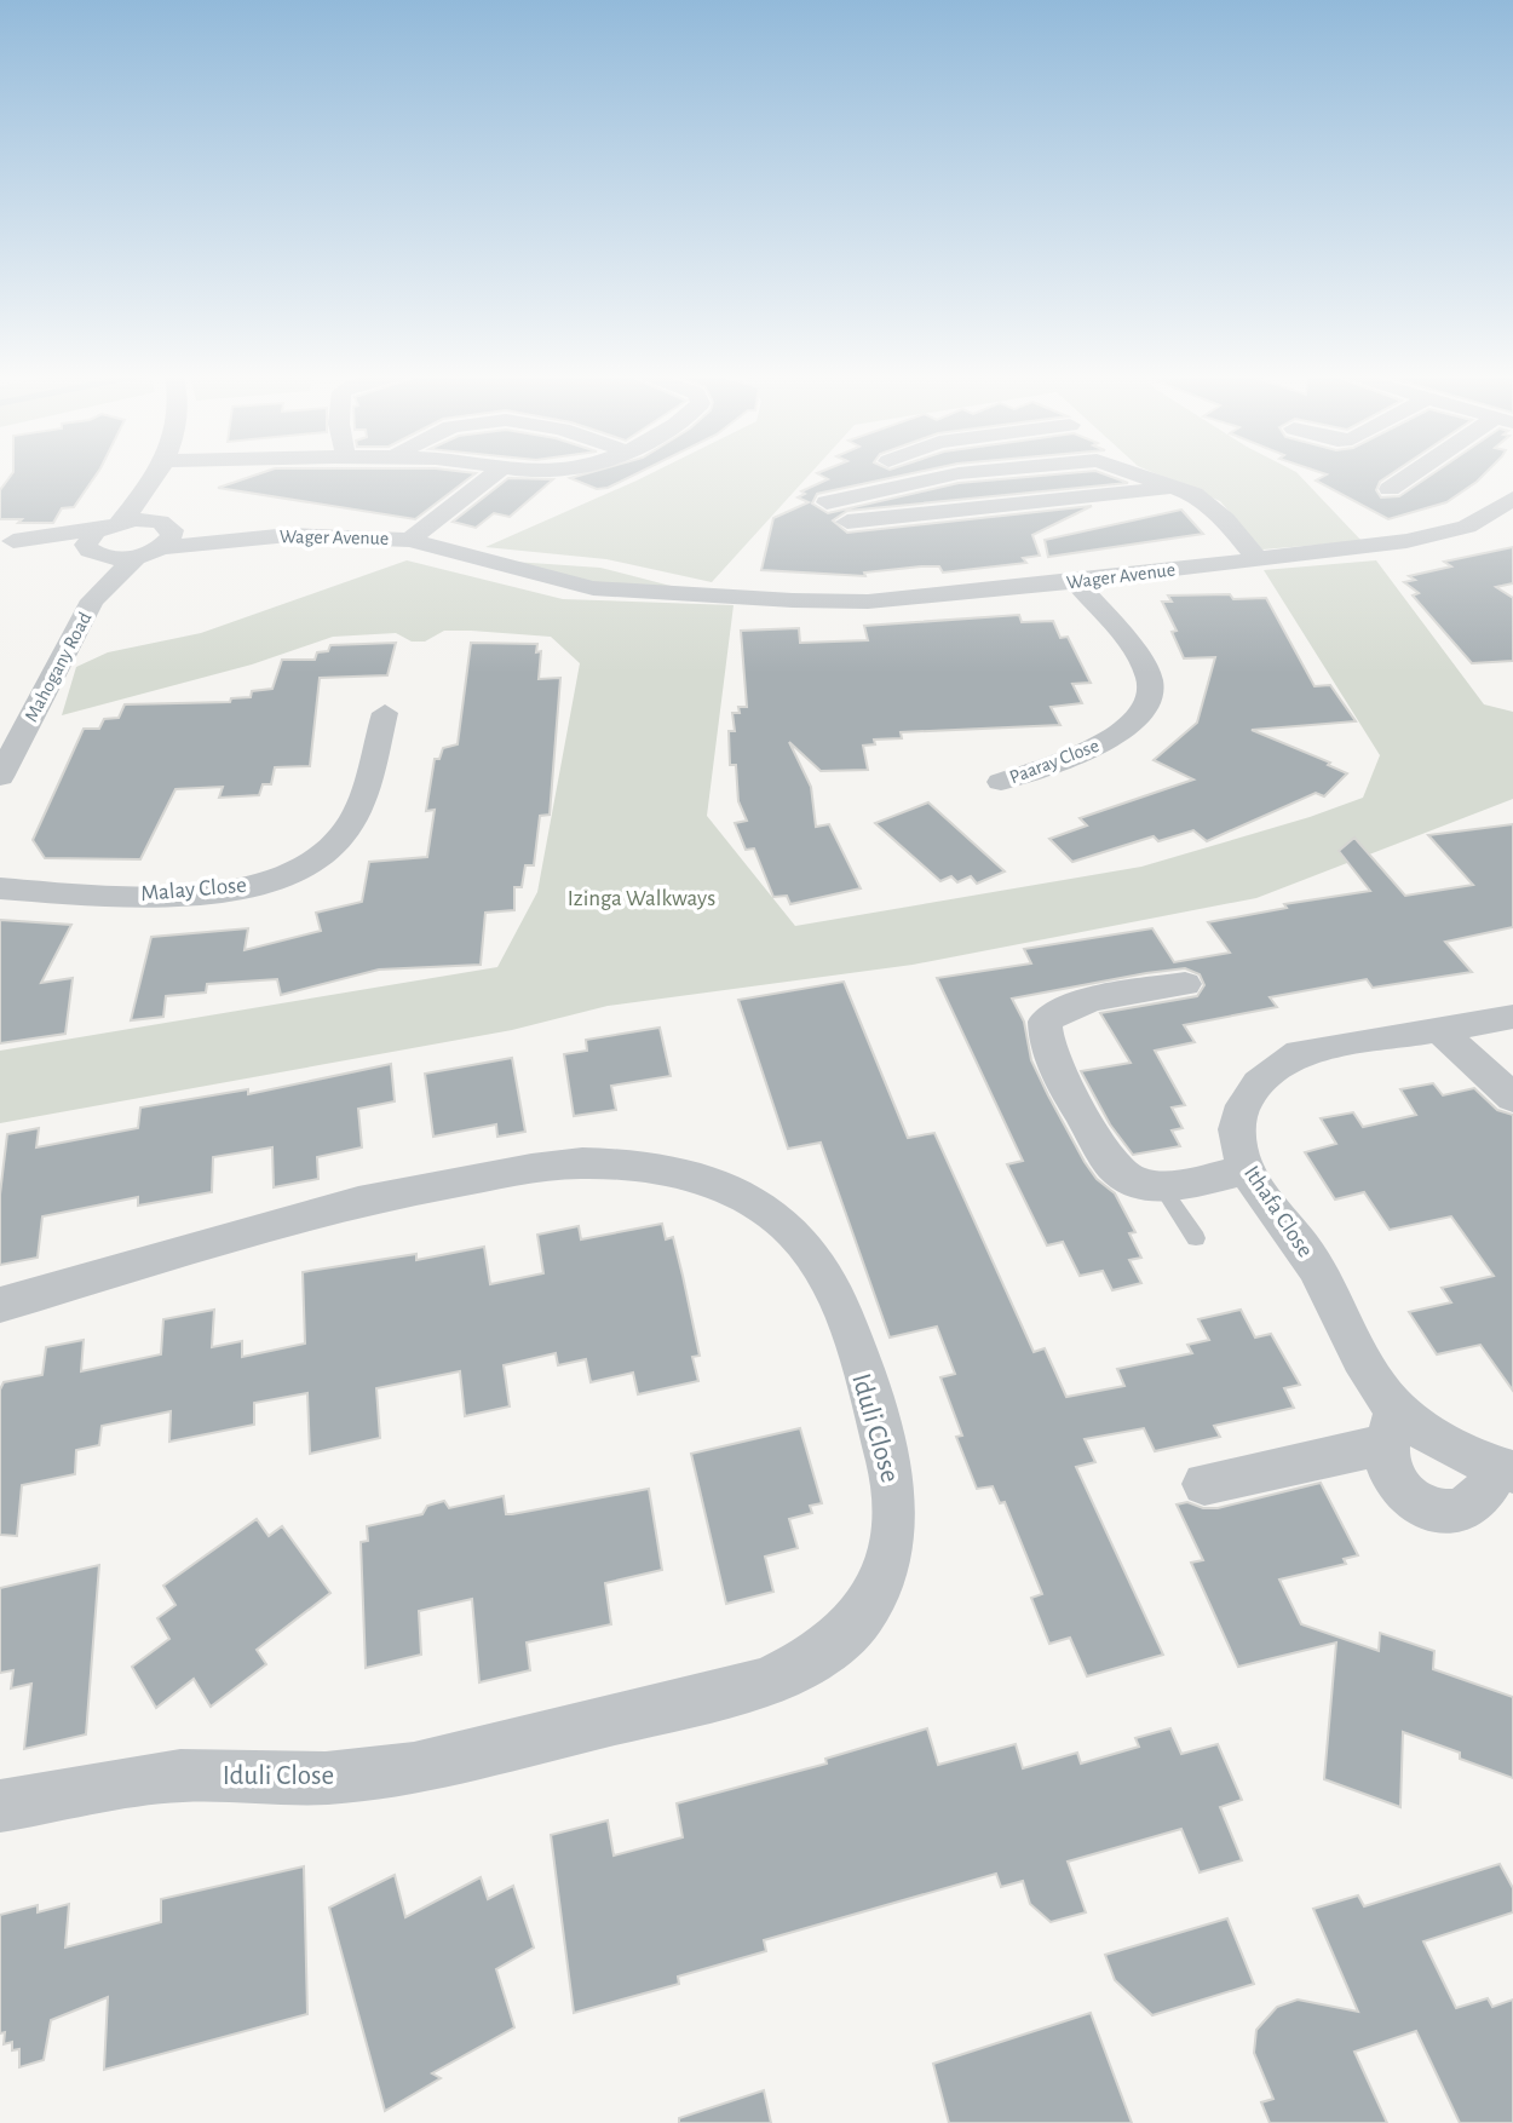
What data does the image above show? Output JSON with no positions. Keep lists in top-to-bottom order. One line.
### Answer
{"streets":{"street":["Wager Avenue","Mahogany Road","Paaray Close","Malay Close","Ithafa Close","Iduli Close"]},"crossings":[["Wager Avenue","Paaray Close"]],"parks":["Izinga Walkways"]}
